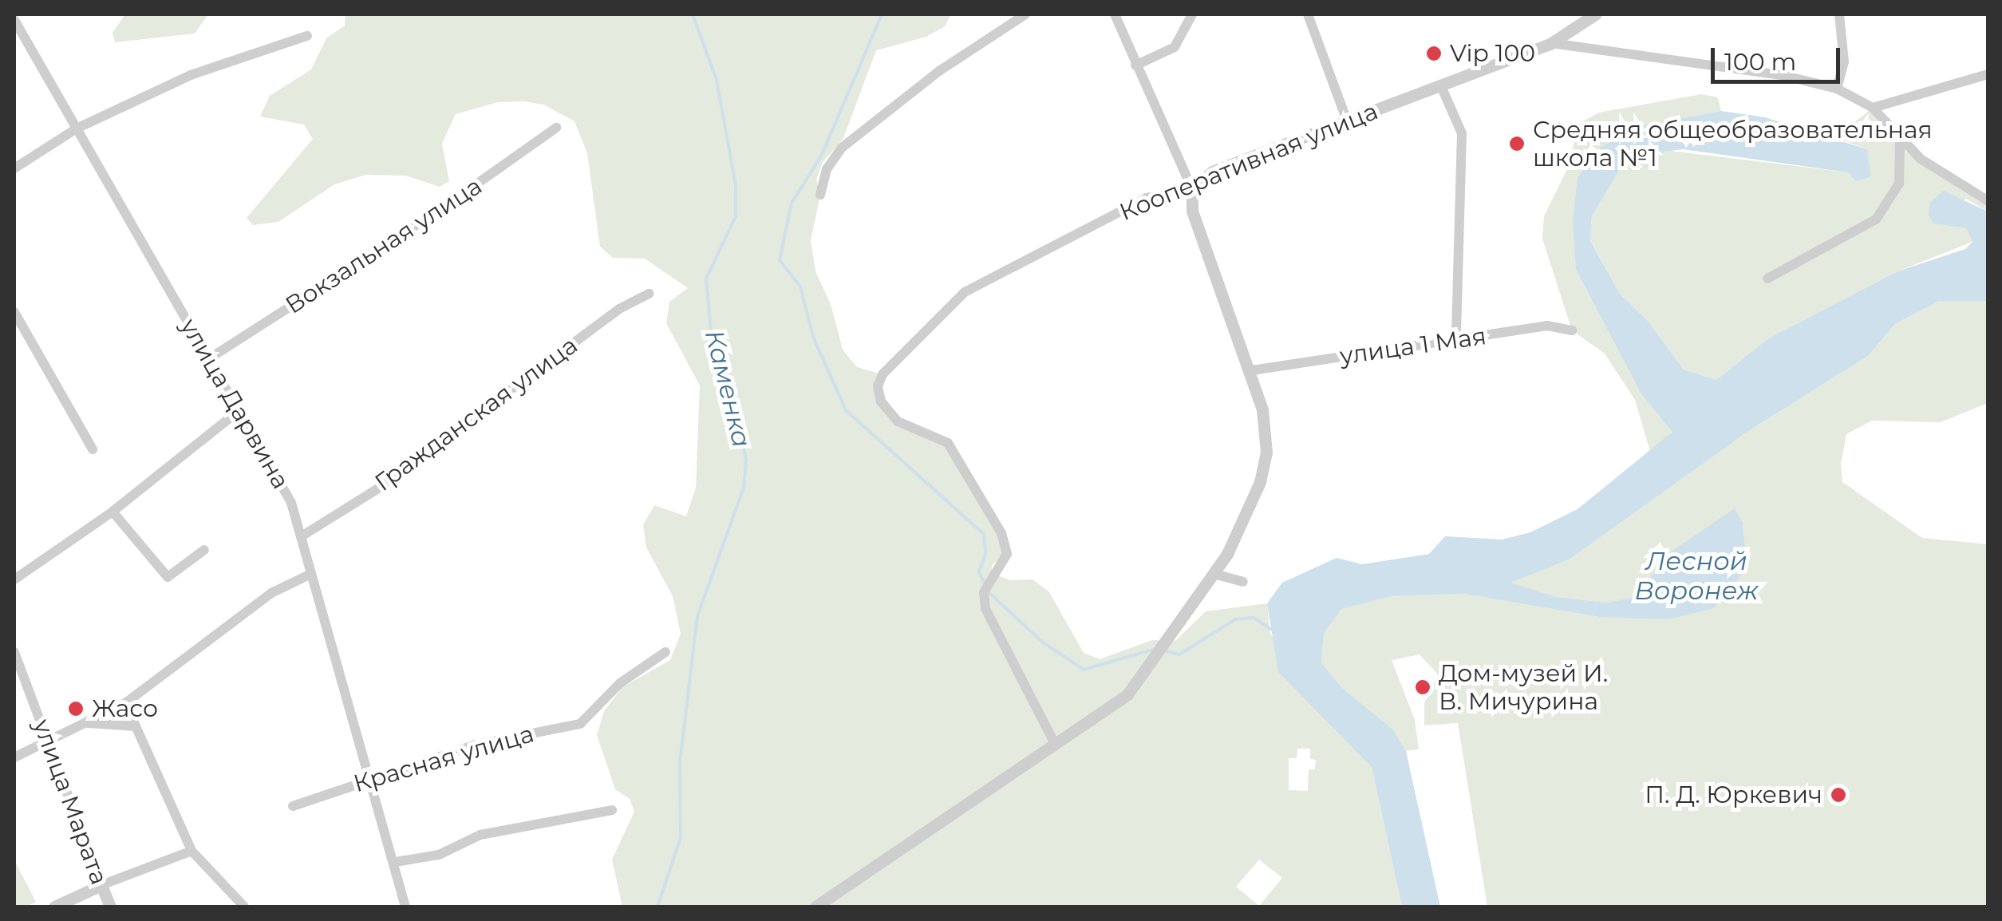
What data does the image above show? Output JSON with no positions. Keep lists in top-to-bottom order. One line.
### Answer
{"streets":{"street":["Кооперативная улица","Вокзальная улица","улица 1 Мая","улица Дарвина","Гражданская улица","Красная улица","улица Марата"]},"crossings":[["Вокзальная улица","улица Дарвина"],["улица Дарвина","Гражданская улица"],["улица Дарвина","Красная улица"]],"water":["Каменка","Лесной Воронеж"],"places":["Vip 100","Средняя общеобразовательная школа №1","Дом-музей И. В. Мичурина","Жасо","П. Д. Юркевич"],"scale_bar":"100 m"}
